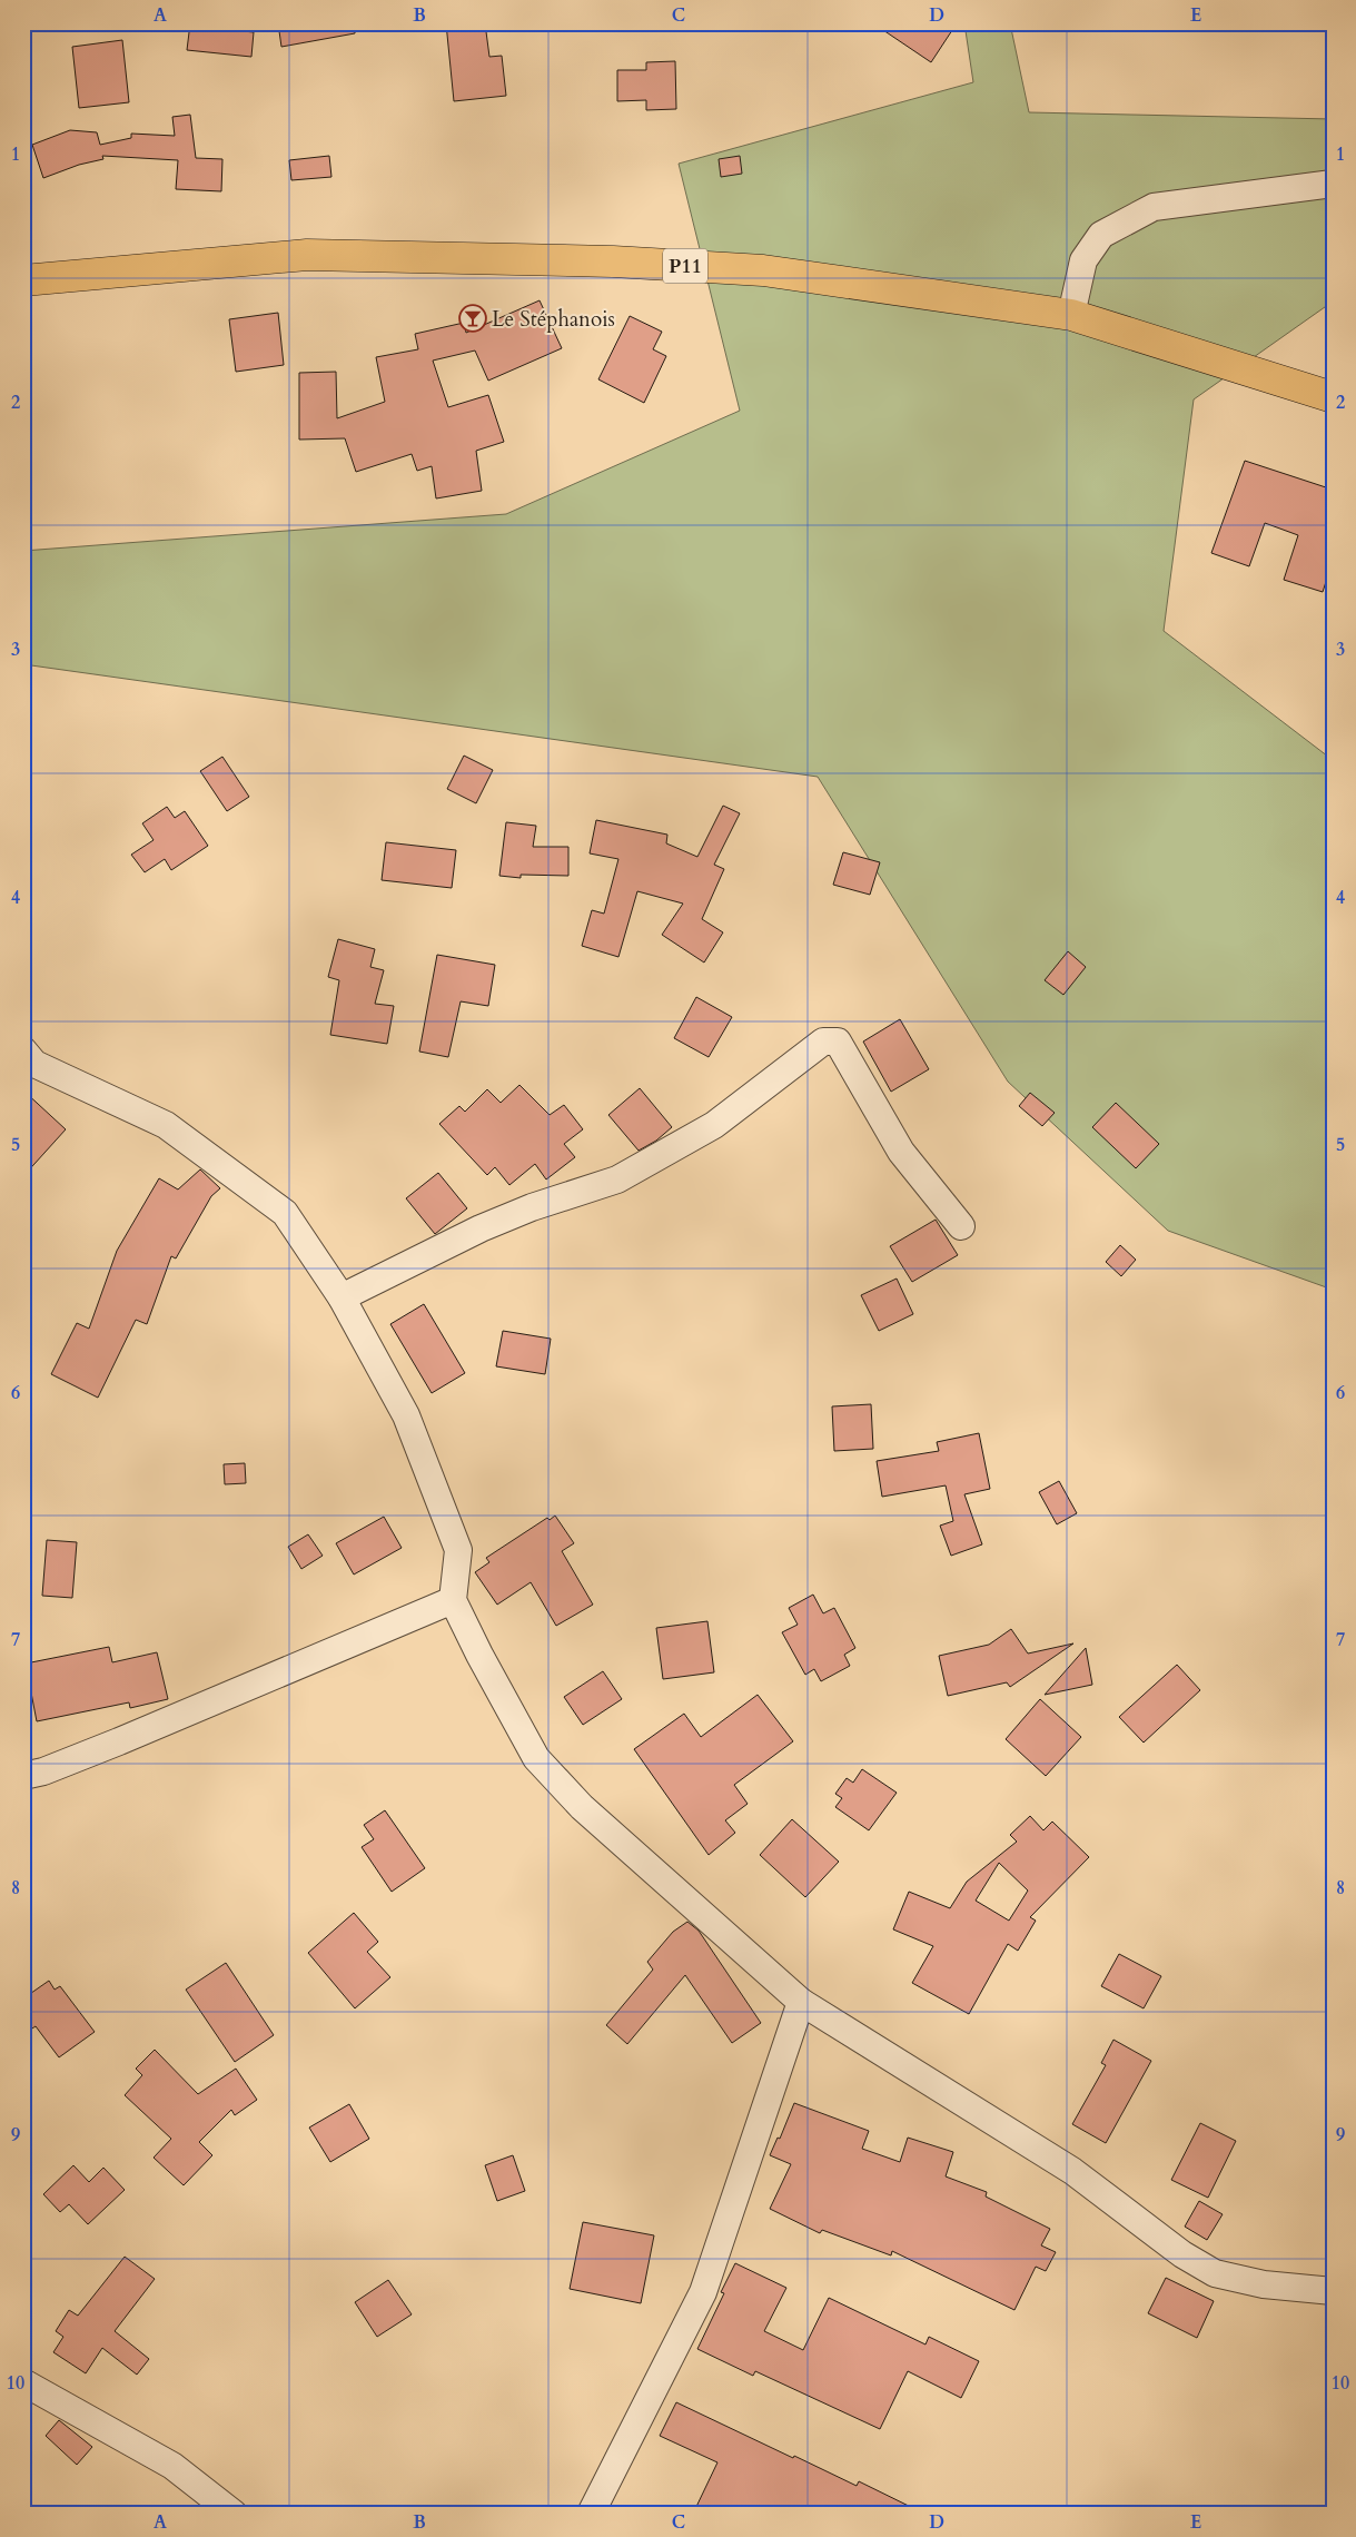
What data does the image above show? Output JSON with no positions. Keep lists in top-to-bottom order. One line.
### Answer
{"streets":{"main road":["P11"]},"places":{"bar":["Le Stéphanois"]},"grid":{"columns":["A","B","C","D","E"],"rows":["1","2","3","4","5","6","7","8","9","10"]}}
